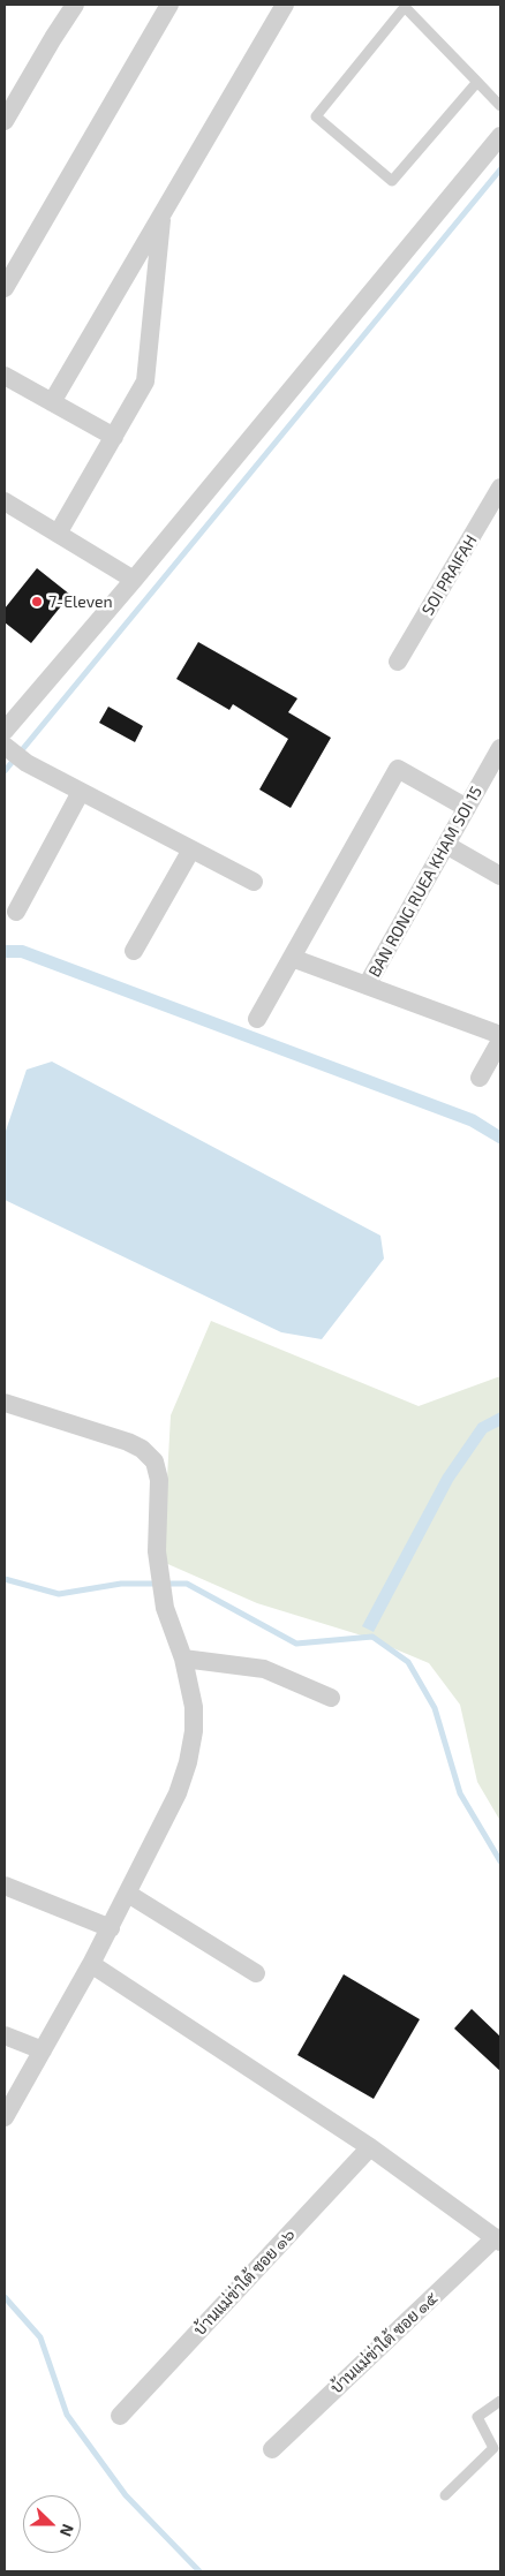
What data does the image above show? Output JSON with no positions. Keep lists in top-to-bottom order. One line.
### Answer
{"streets":{"street":["SOI PRAIFAH","BAN RONG RUEA KHAM SOI 15","บ้านแม่ข่าใต้ ซอย ๑๖","บ้านแม่ข่าใต้ ซอย ๑๕"]},"places":["7-Eleven"],"north":"right"}
